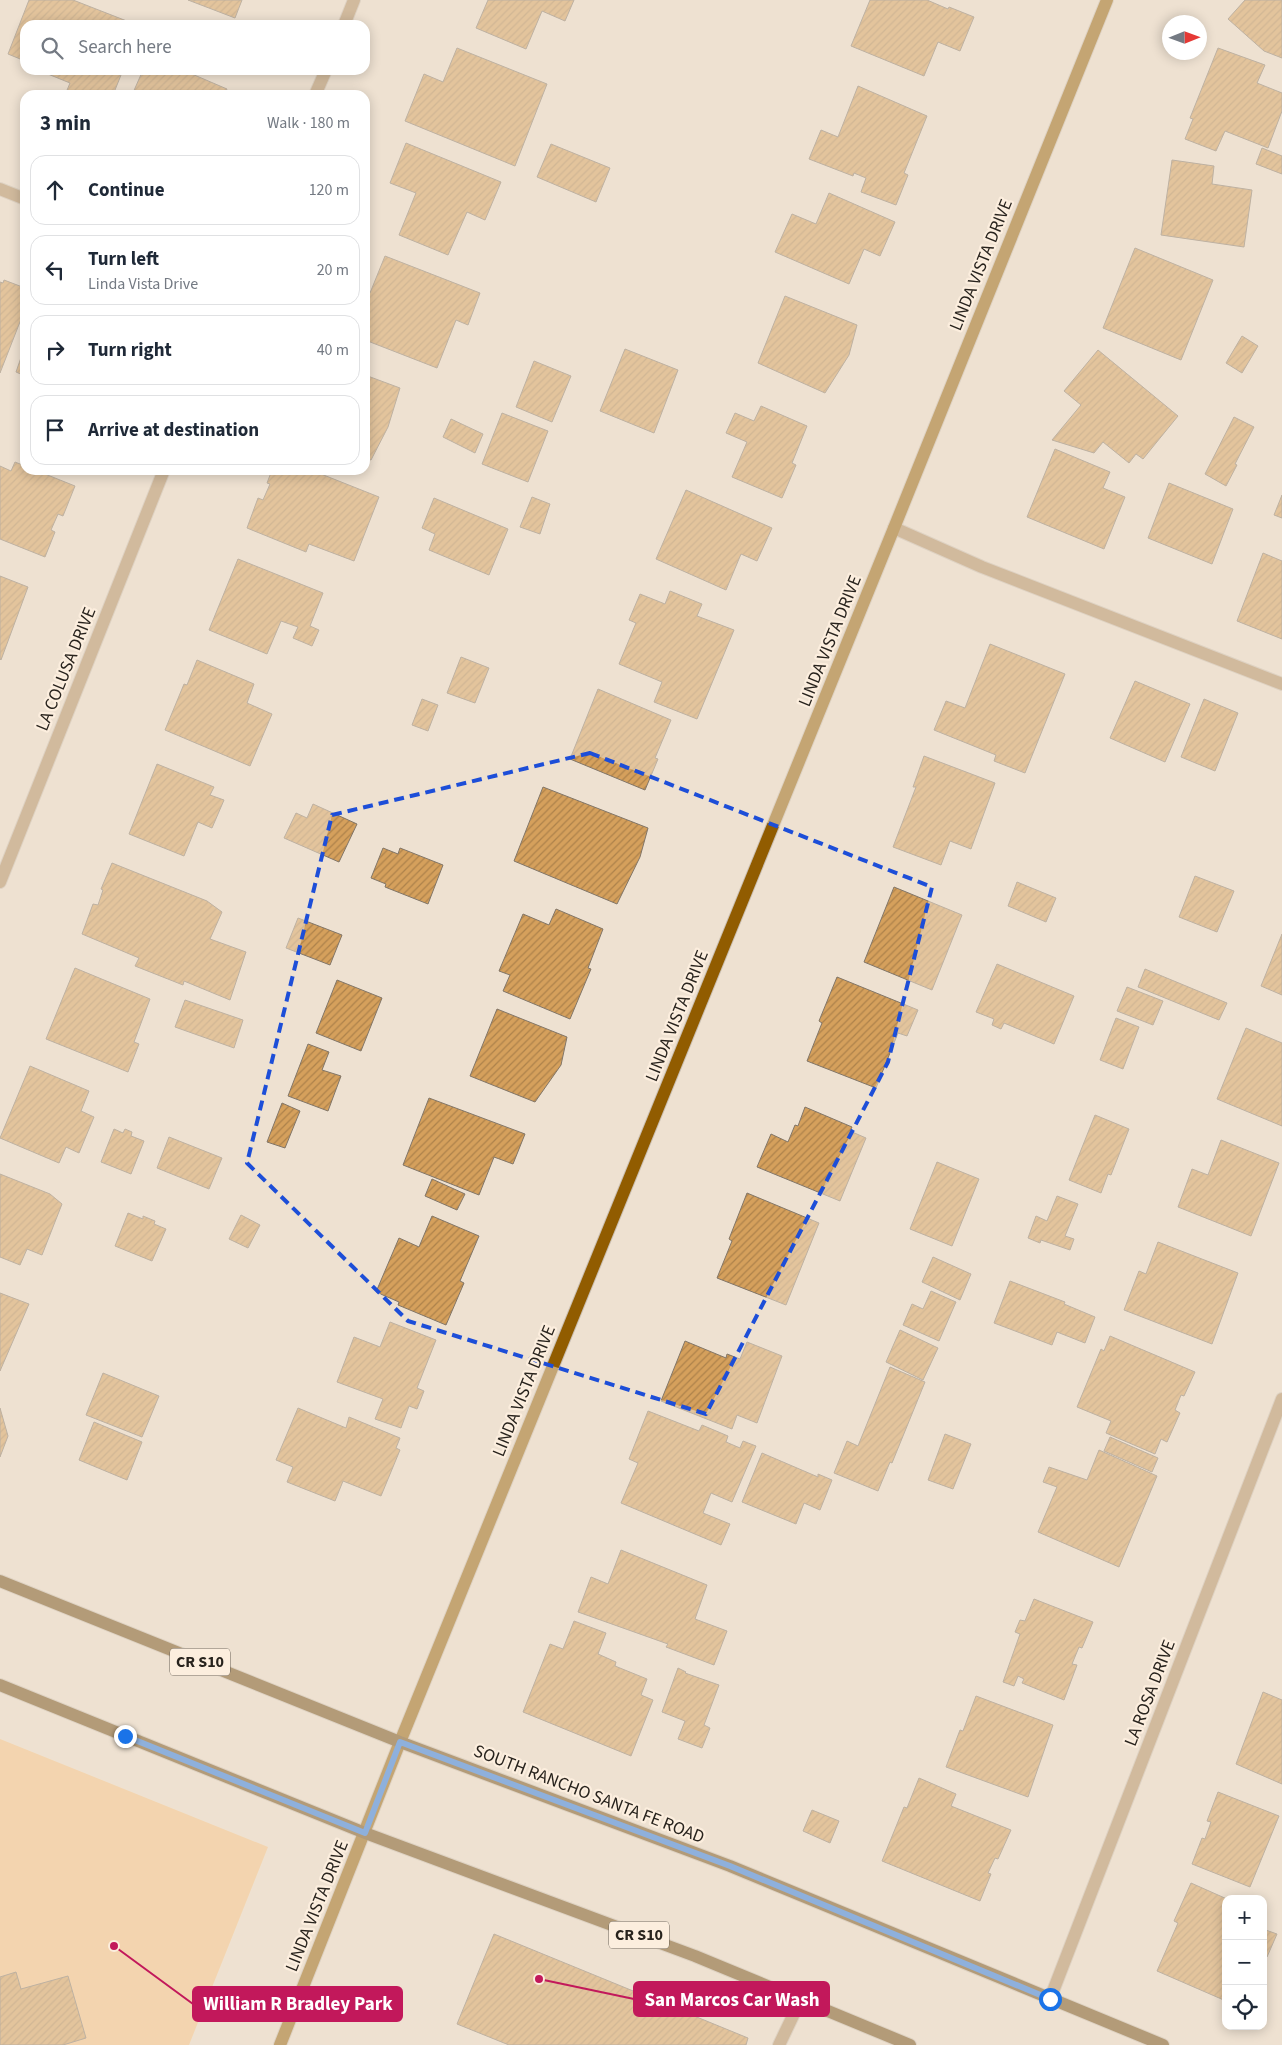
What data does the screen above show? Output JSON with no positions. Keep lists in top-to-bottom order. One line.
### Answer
{"streets":{"main road":["LINDA VISTA DRIVE","CR S10","SOUTH RANCHO SANTA FE ROAD"],"street":["LA COLUSA DRIVE","LA ROSA DRIVE"]},"crossings":[["LINDA VISTA DRIVE","CR S10"],["LINDA VISTA DRIVE","SOUTH RANCHO SANTA FE ROAD"],["LA ROSA DRIVE","SOUTH RANCHO SANTA FE ROAD"]],"places":["William R Bradley Park","San Marcos Car Wash"],"north":"right","page":{"search":"Search here","heading":["3 min","Walk · 180 m"],"list":[["Continue","120 m"],["Turn left","Linda Vista Drive","20 m"],["Turn right","40 m"],"Arrive at destination"],"map_buttons":["+","−"]}}
